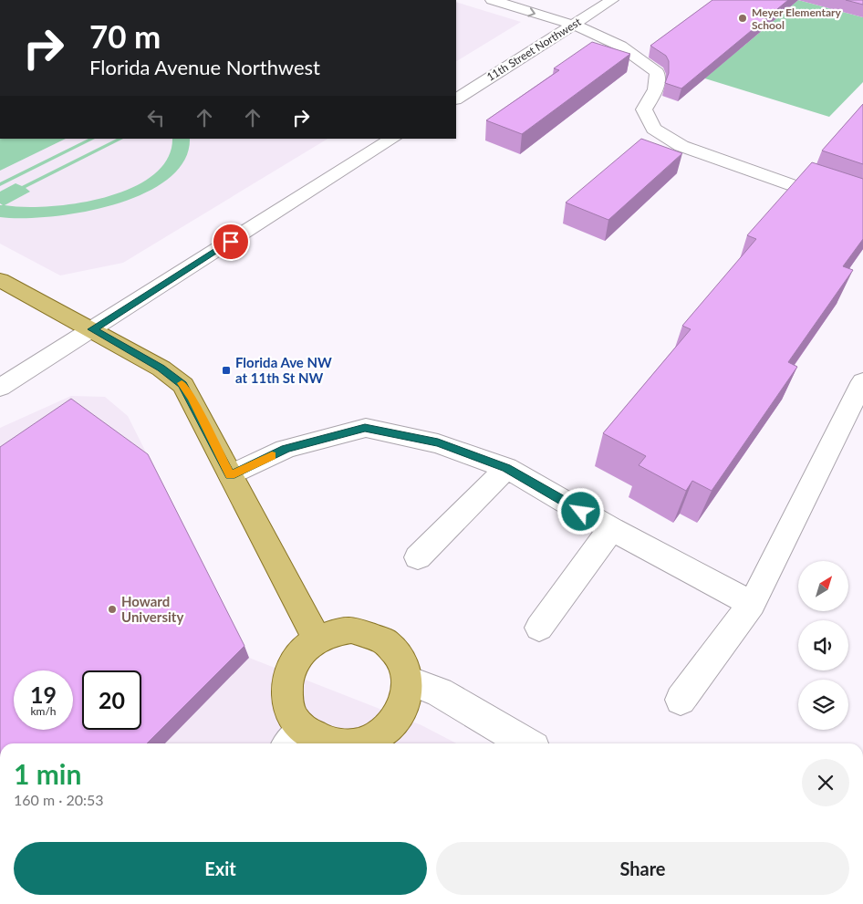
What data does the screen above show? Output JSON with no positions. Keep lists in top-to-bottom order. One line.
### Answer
{"streets":{"street":["11th Street Northwest"]},"places":{"other":["Meyer Elementary School","Howard University"],"transit":["Florida Ave NW at 11th St NW"]},"north":"top right","page":{"turn":["70 m","Florida Avenue Northwest"],"speed":"19 km/h","limit":"20","heading":["1 min","160 m · 20:53"],"buttons":["Exit","Share"]}}
